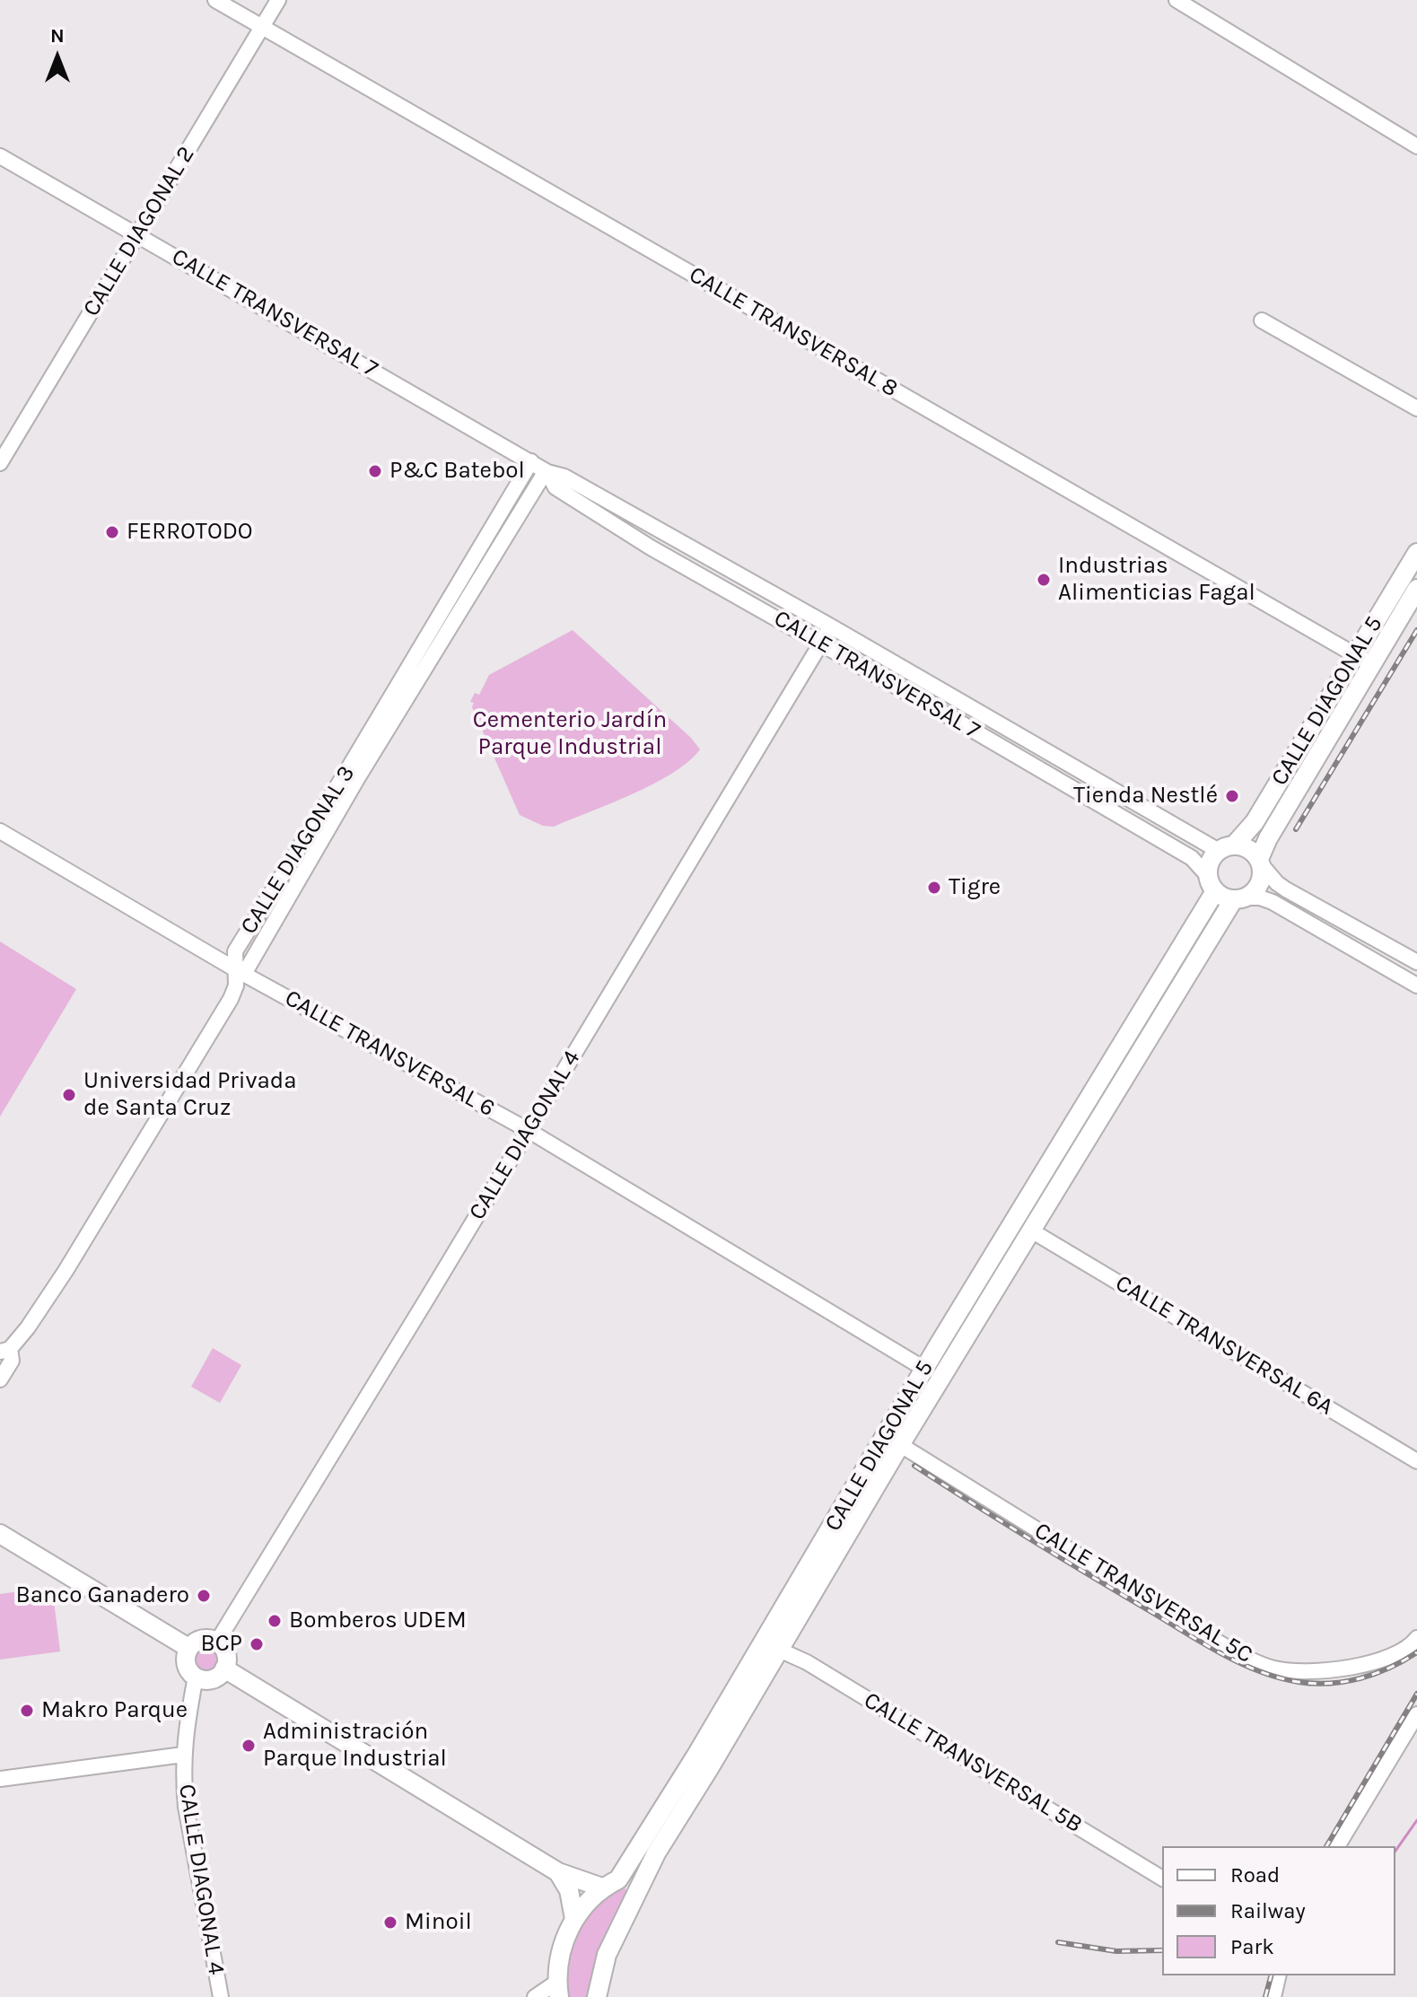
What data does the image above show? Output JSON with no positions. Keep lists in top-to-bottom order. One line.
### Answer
{"streets":{"main road":["CALLE DIAGONAL 5"],"street":["CALLE DIAGONAL 2","CALLE TRANSVERSAL 7","CALLE TRANSVERSAL 8","CALLE DIAGONAL 3","CALLE TRANSVERSAL 6","CALLE DIAGONAL 4","CALLE TRANSVERSAL 6A","CALLE TRANSVERSAL 5C","CALLE TRANSVERSAL 5B"]},"crossings":[["CALLE DIAGONAL 2","CALLE TRANSVERSAL 7"],["CALLE DIAGONAL 2","CALLE TRANSVERSAL 8"],["CALLE TRANSVERSAL 7","CALLE DIAGONAL 5"],["CALLE TRANSVERSAL 7","CALLE DIAGONAL 3"],["CALLE TRANSVERSAL 7","CALLE DIAGONAL 4"],["CALLE TRANSVERSAL 8","CALLE DIAGONAL 5"],["CALLE DIAGONAL 5","CALLE TRANSVERSAL 6"],["CALLE DIAGONAL 5","CALLE TRANSVERSAL 6A"],["CALLE DIAGONAL 5","CALLE TRANSVERSAL 5C"],["CALLE DIAGONAL 5","CALLE TRANSVERSAL 5B"],["CALLE DIAGONAL 3","CALLE TRANSVERSAL 6"],["CALLE TRANSVERSAL 6","CALLE DIAGONAL 4"]],"parks":["Cementerio Jardín Parque Industrial"],"places":["P&C Batebol","FERROTODO","Industrias Alimenticias Fagal","Tienda Nestlé","Tigre","Universidad Privada de Santa Cruz","Banco Ganadero","Bomberos UDEM","BCP","Makro Parque","Administración Parque Industrial","Minoil"],"legend":["Road","Railway","Park"],"north":"top"}
